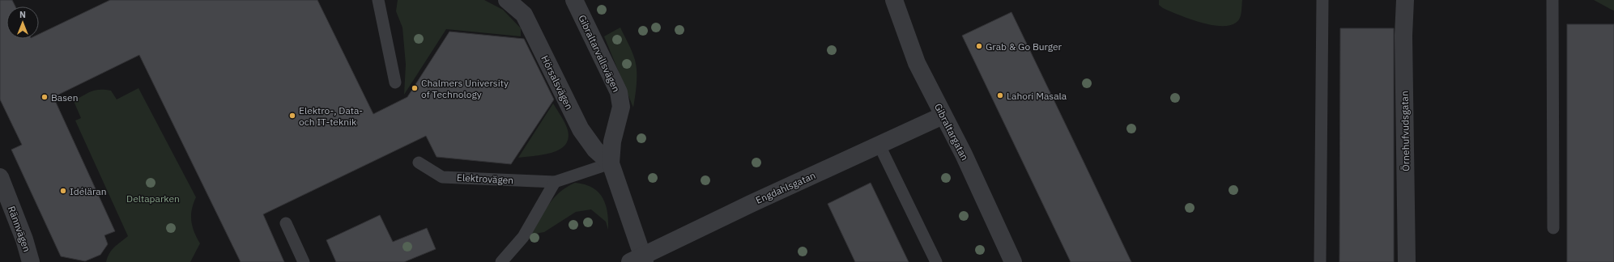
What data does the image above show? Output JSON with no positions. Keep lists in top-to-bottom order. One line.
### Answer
{"streets":{"street":["Gibraltarvallsvägen","Hörsalsvägen","Örnehufvudsgatan","Gibraltargatan","Engdahlsgatan","Rännvägen"],"lane":["Elektrovägen"]},"crossings":[["Gibraltarvallsvägen","Hörsalsvägen"],["Gibraltarvallsvägen","Elektrovägen"],["Gibraltarvallsvägen","Engdahlsgatan"],["Hörsalsvägen","Elektrovägen"],["Gibraltargatan","Engdahlsgatan"]],"parks":["Deltaparken"],"places":["Grab & Go Burger","Chalmers University of Technology","Lahori Masala","Basen","Elektro-, Data- och IT-teknik","Idéläran"],"north":"top"}
